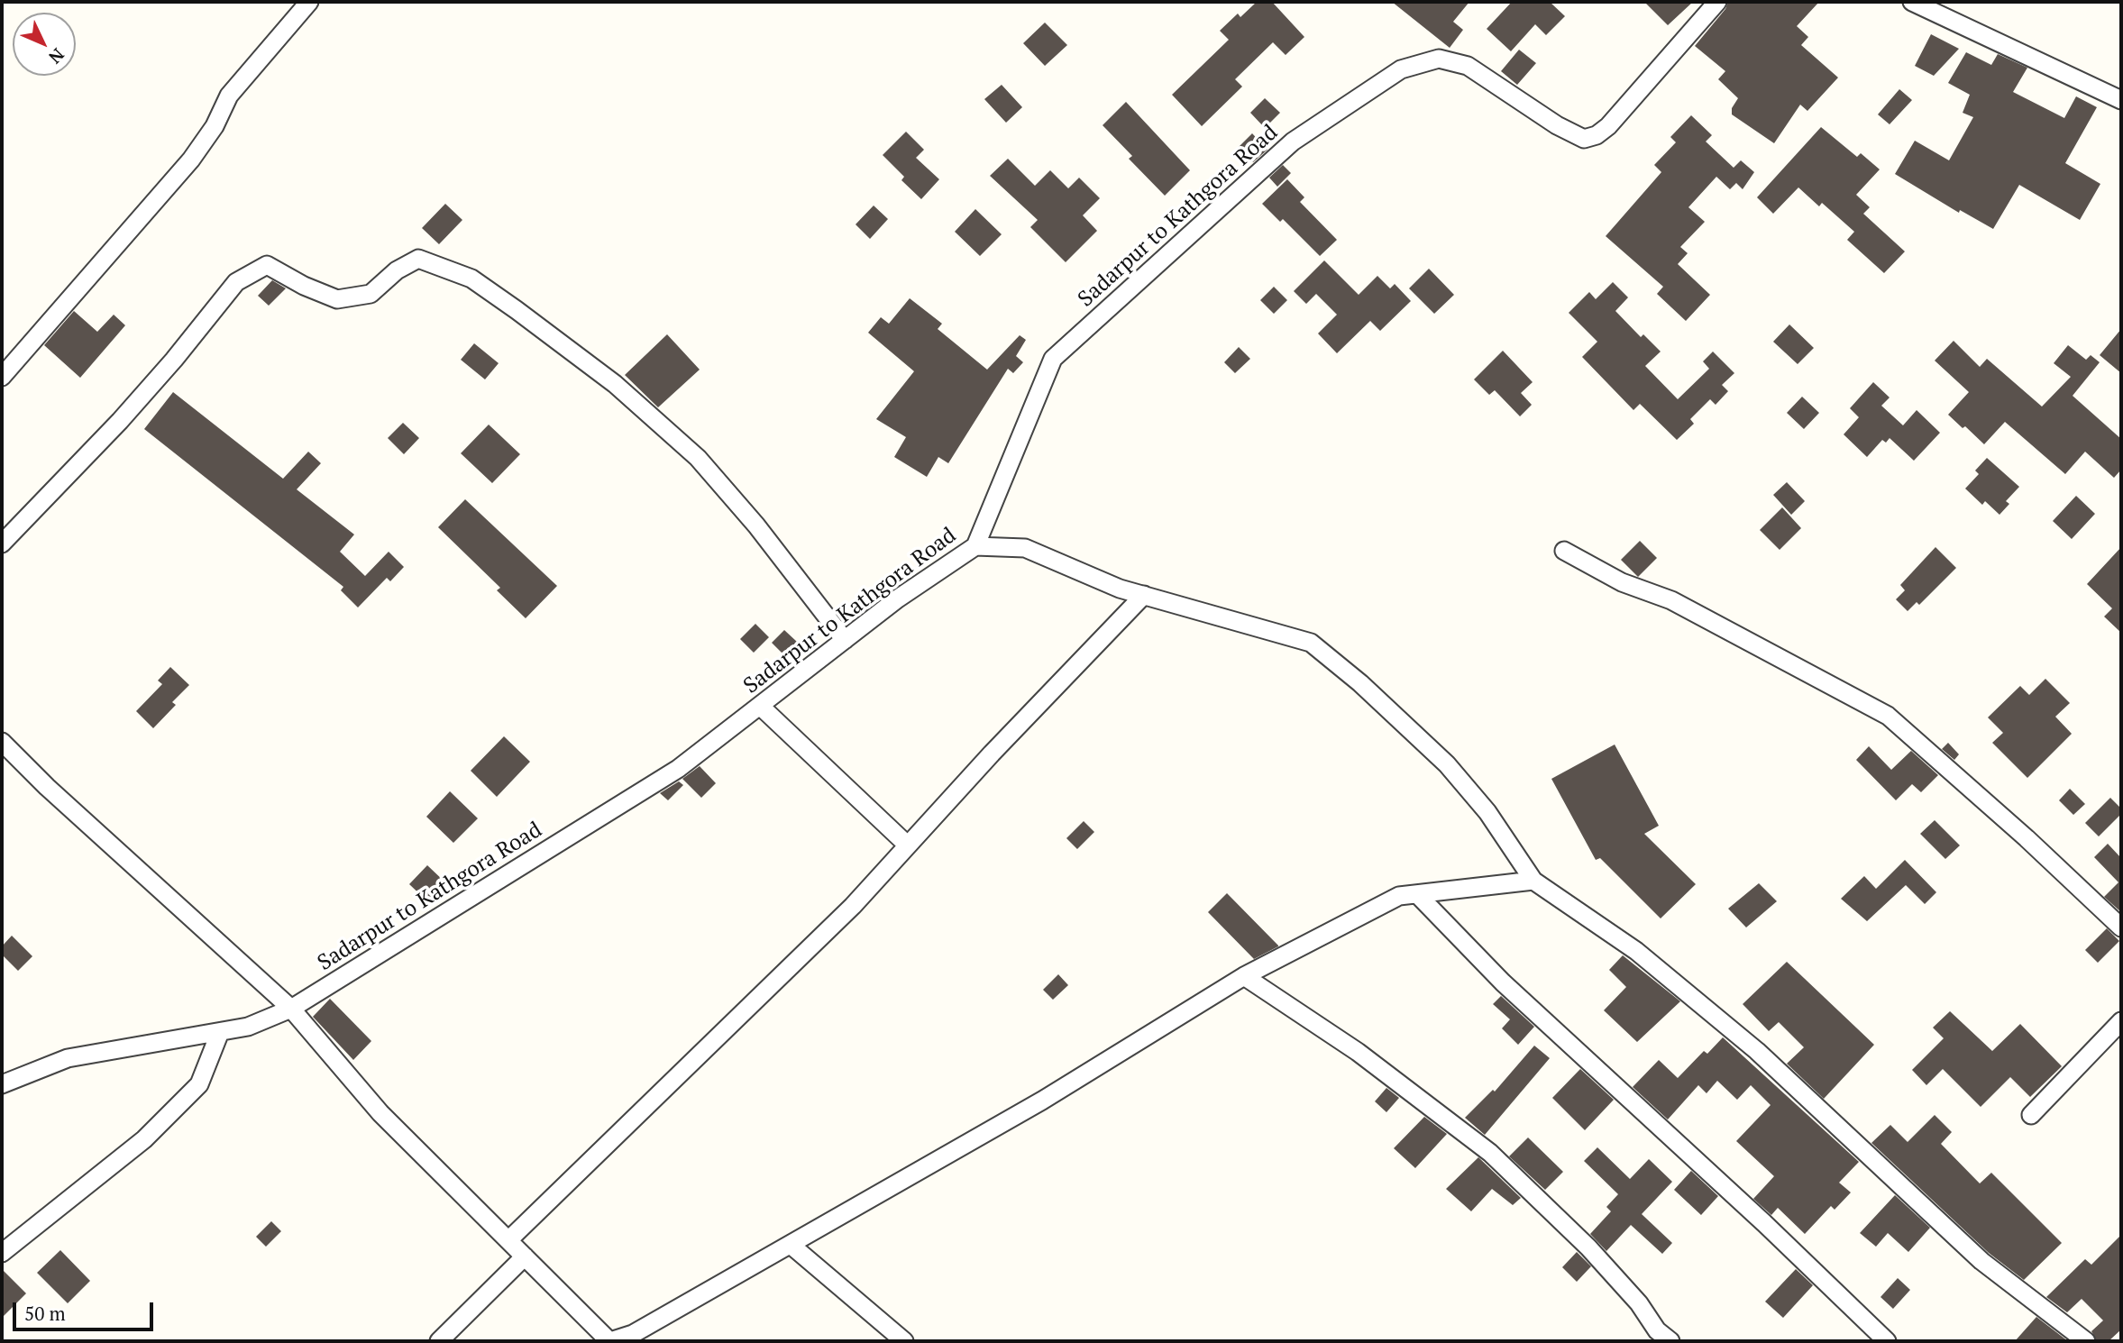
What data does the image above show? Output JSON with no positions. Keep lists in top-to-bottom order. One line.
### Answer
{"streets":{"street":["Sadarpur to Kathgora Road"]},"scale_bar":"50 m","north":"bottom right"}
